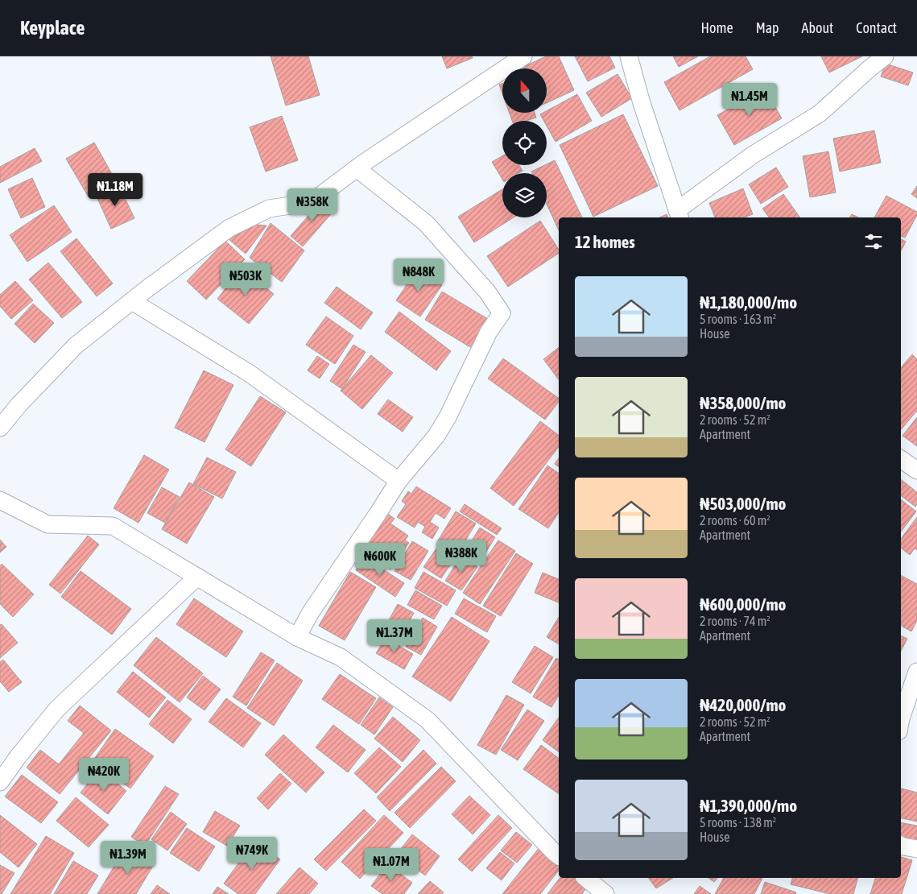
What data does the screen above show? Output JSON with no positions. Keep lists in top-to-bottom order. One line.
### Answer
{"north":"top","page":{"header":"Keyplace","nav":["Home","Map","About","Contact"],"price":["₦1.45M","₦1.18M","₦358K","₦848K","₦503K","₦388K","₦600K","₦1.37M","₦420K","₦749K","₦1.39M","₦1.07M"],"heading":"12 homes","list":[{"name":"₦1,180,000/mo","note":"5 rooms · 163 m² · House"},{"name":"₦358,000/mo","note":"2 rooms · 52 m² · Apartment"},{"name":"₦503,000/mo","note":"2 rooms · 60 m² · Apartment"},{"name":"₦600,000/mo","note":"2 rooms · 74 m² · Apartment"},{"name":"₦420,000/mo","note":"2 rooms · 52 m² · Apartment"},{"name":"₦1,390,000/mo","note":"5 rooms · 138 m² · House"}]}}
